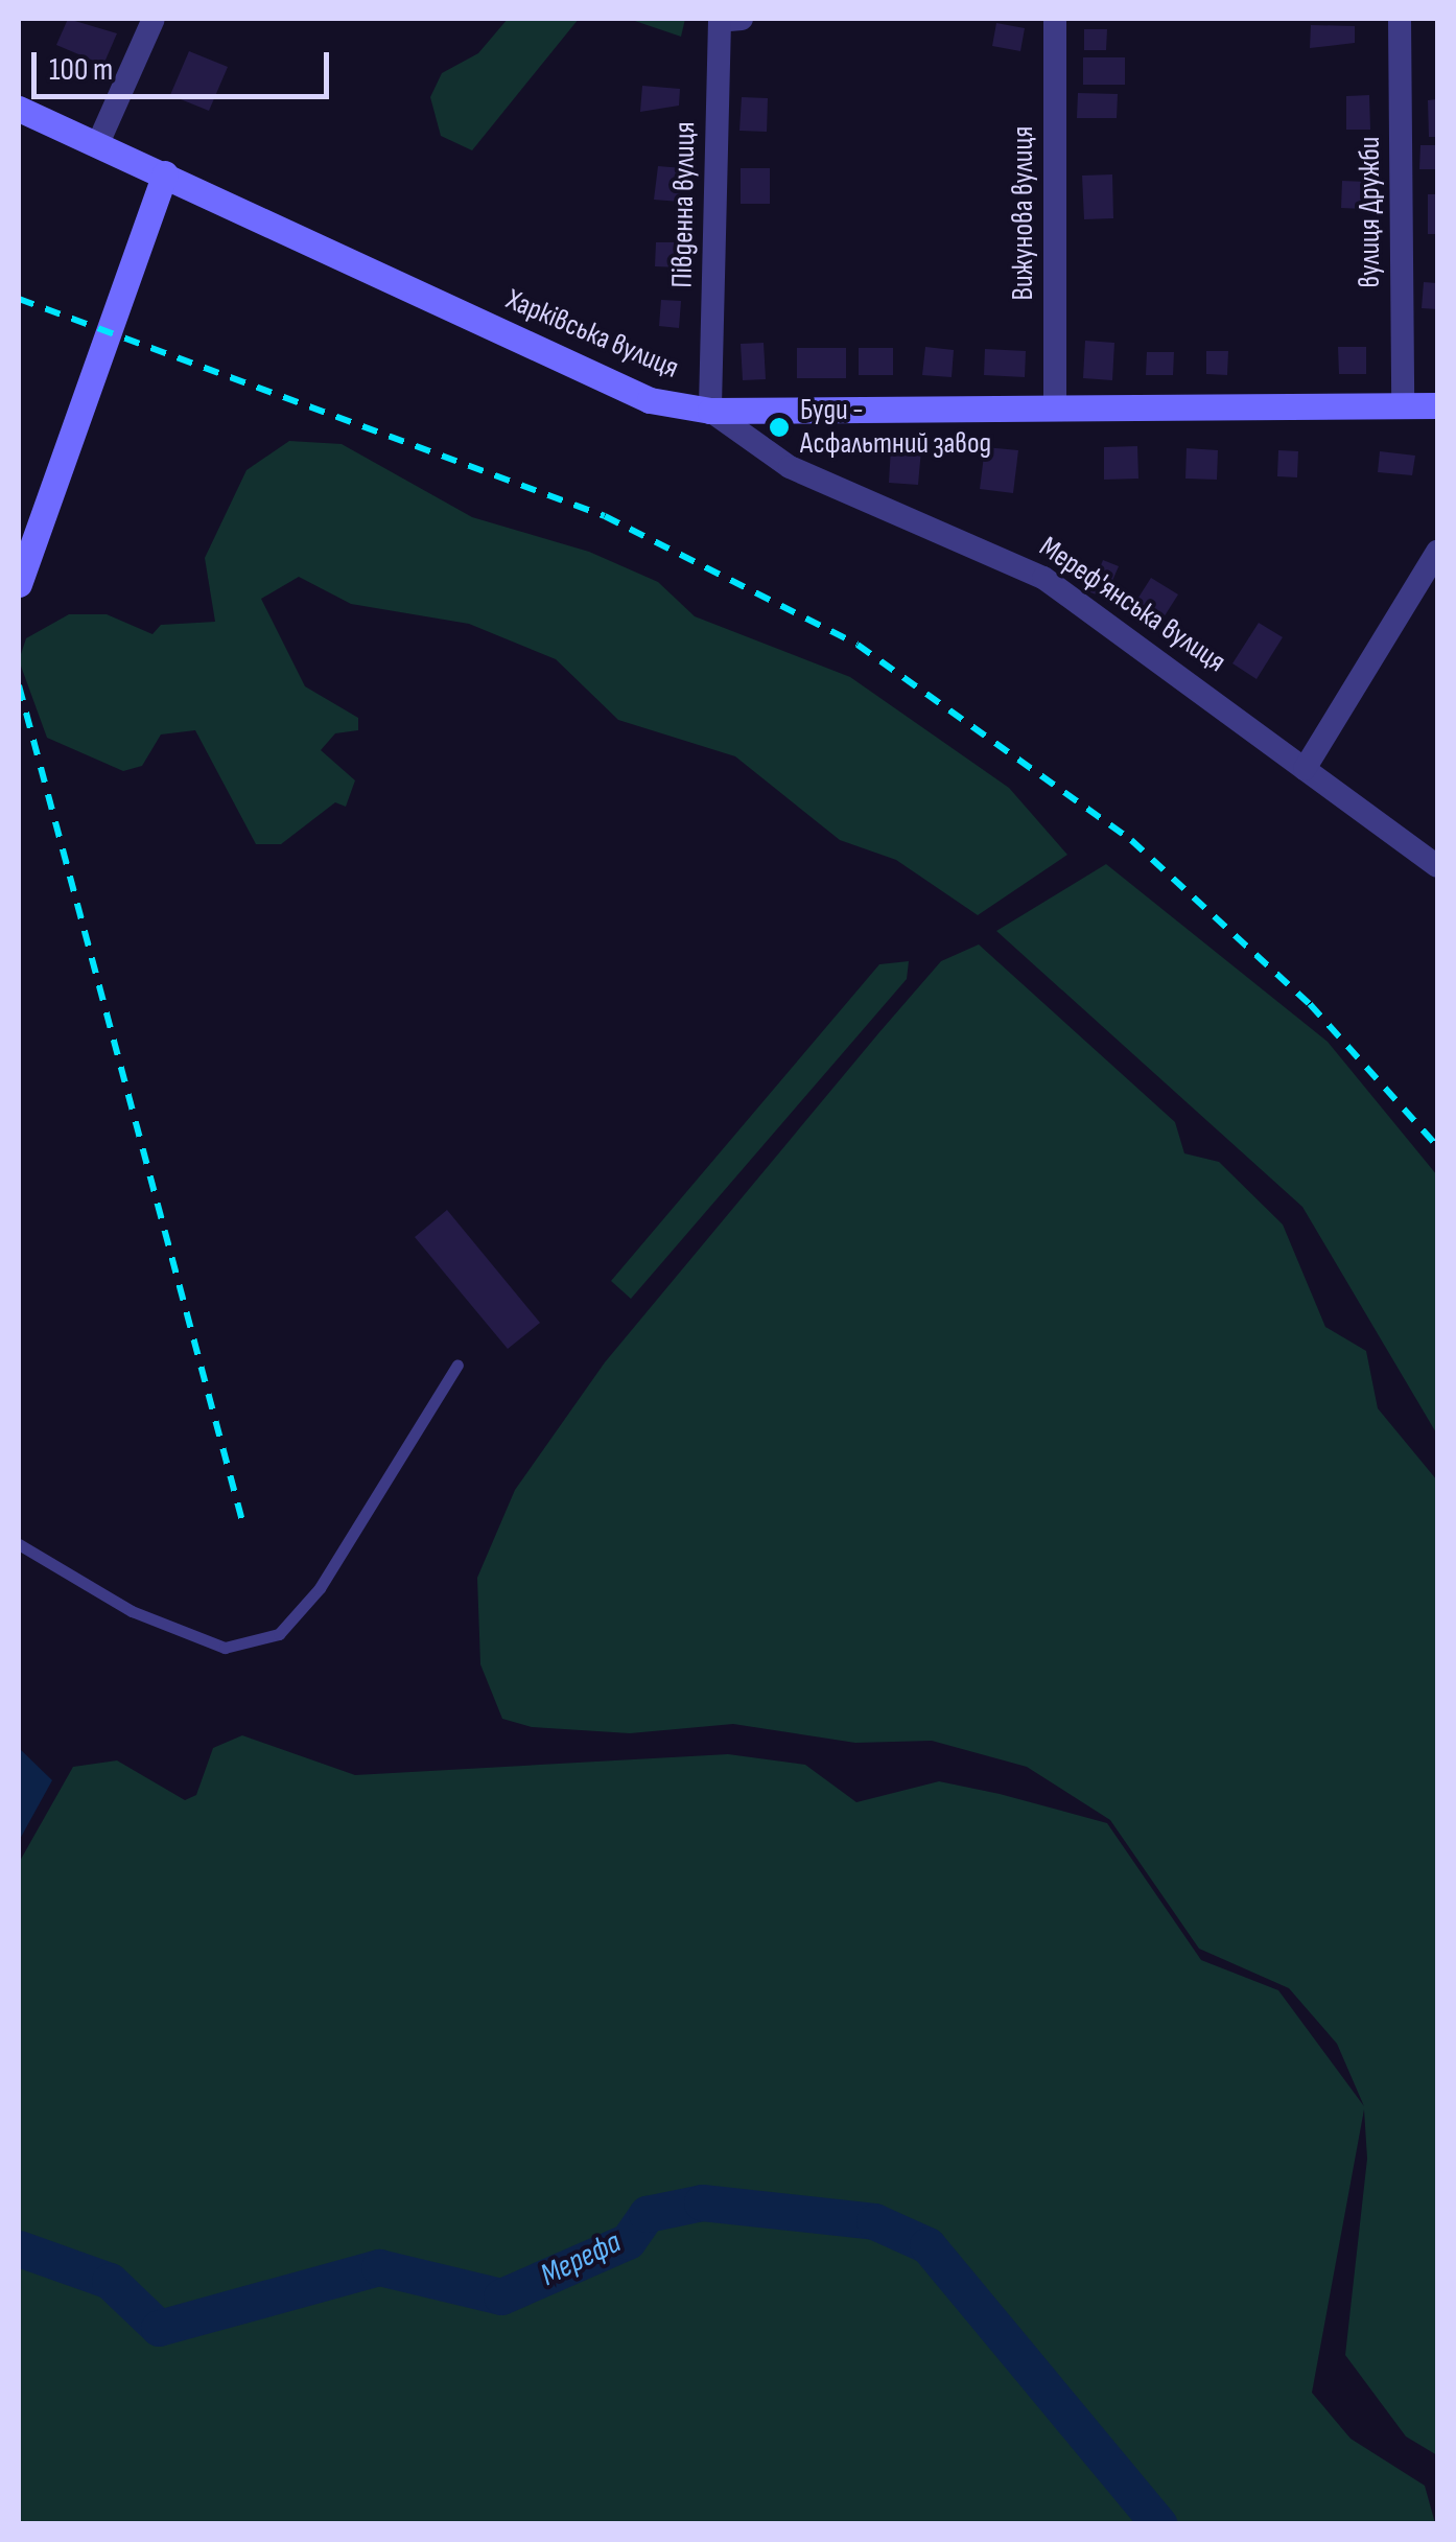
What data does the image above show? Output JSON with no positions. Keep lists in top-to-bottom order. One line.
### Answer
{"streets":{"street":["Південна вулиця","вулиця Дружби","Вижунова вулиця","Харківська вулиця","Мереф'янська вулиця"]},"crossings":[["Південна вулиця","Харківська вулиця"],["Південна вулиця","Мереф'янська вулиця"],["вулиця Дружби","Харківська вулиця"],["Вижунова вулиця","Харківська вулиця"],["Харківська вулиця","Мереф'янська вулиця"]],"water":["Мерефа"],"places":["Буди - Асфальтний завод"],"scale_bar":"100 m"}
